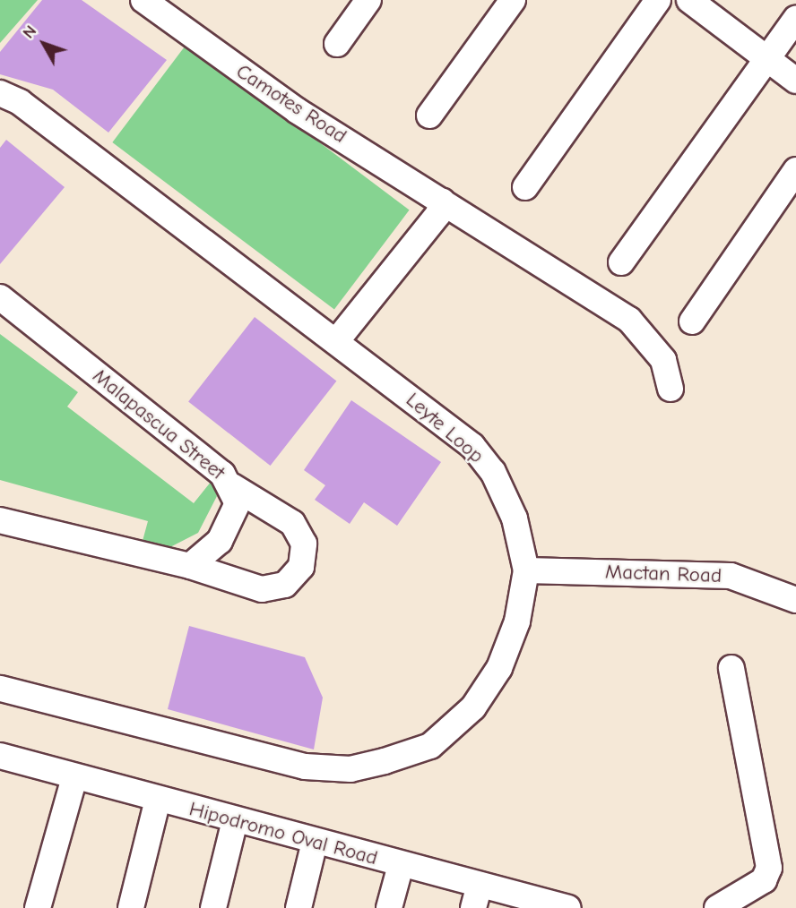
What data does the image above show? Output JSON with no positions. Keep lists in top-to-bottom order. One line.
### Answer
{"streets":{"street":["Camotes Road","Malapascua Street","Leyte Loop","Mactan Road","Hipodromo Oval Road"]},"crossings":[["Leyte Loop","Mactan Road"]],"north":"top left"}
